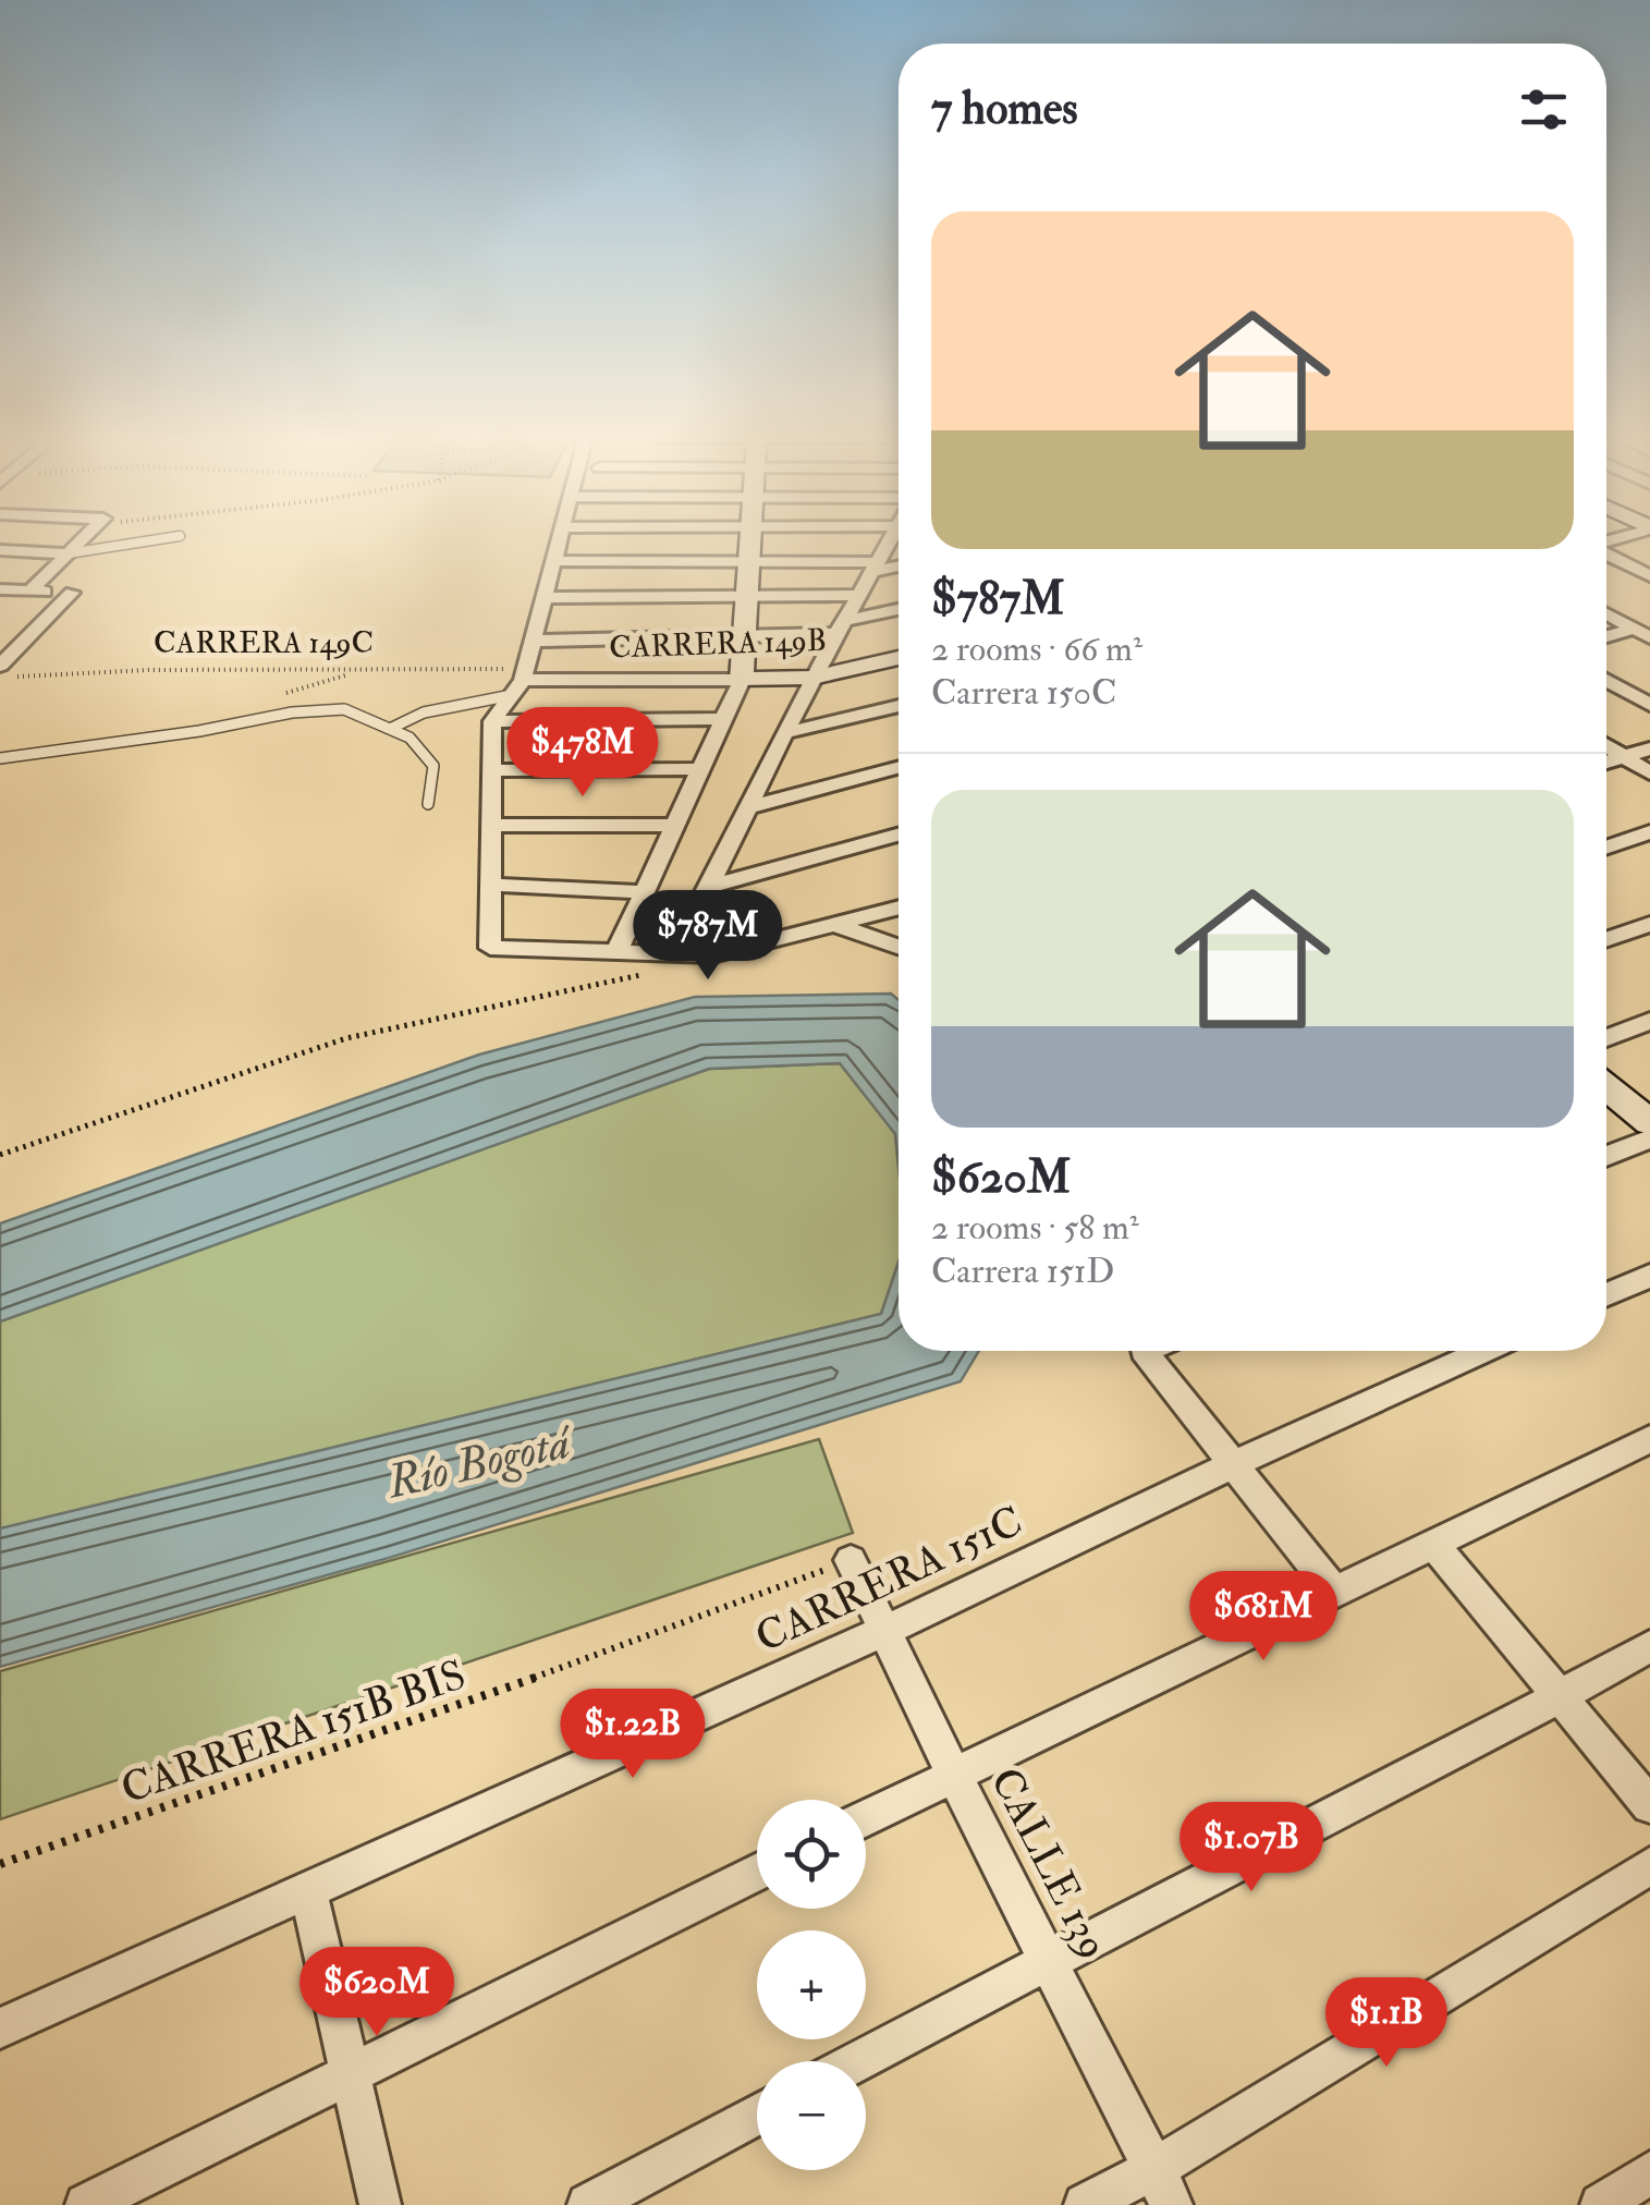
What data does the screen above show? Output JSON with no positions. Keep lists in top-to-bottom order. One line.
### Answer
{"streets":{"main road":["CARRERA 149B"],"street":["CARRERA 151C","CALLE 139"],"path":["CARRERA 149C","CARRERA 151B BIS"]},"crossings":[["CARRERA 149C","CARRERA 149B"],["CARRERA 151C","CALLE 139"],["CARRERA 151B BIS","CALLE 139"]],"water":["Río Bogotá"],"page":{"heading":"7 homes","list":[{"name":"$787M","note":"2 rooms · 66 m² · Carrera 150C"},{"name":"$620M","note":"2 rooms · 58 m² · Carrera 151D"}],"price":["$478M","$787M","$681M","$1.22B","$1.07B","$620M","$1.1B"],"map_buttons":["+","−"]}}
